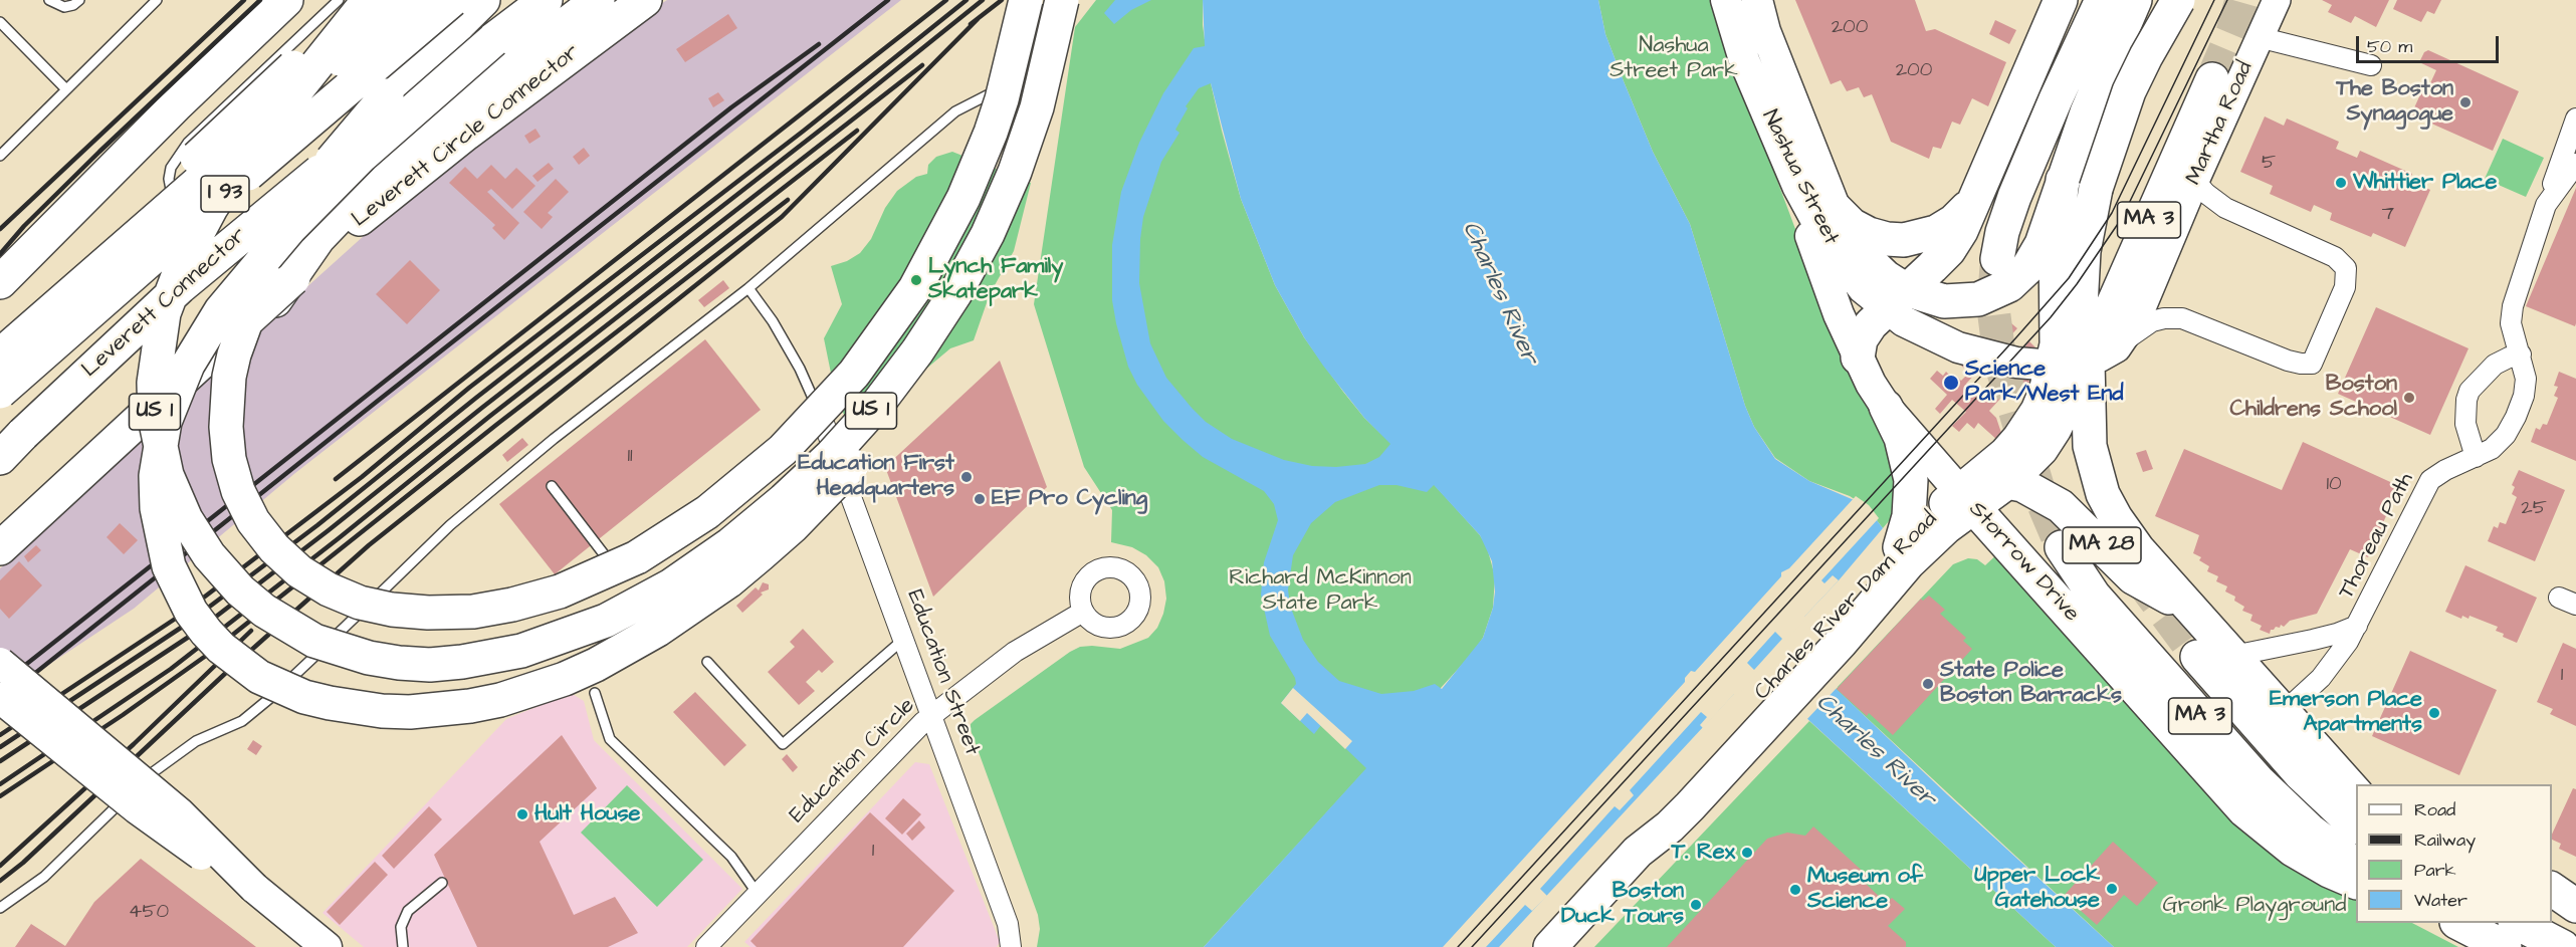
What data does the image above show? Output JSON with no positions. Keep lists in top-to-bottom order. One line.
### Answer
{"streets":{"highway":["Leverett Circle Connector","I 93","MA 3","Leverett Connector","US 1","MA 28","Storrow Drive","Charles River Dam Road"],"main road":["Martha Road","Nashua Street"],"street":["Thoreau Path","Education Street","Education Circle"]},"crossings":[["Martha Road","Nashua Street"],["Martha Road","MA 3"],["Nashua Street","MA 3"],["Nashua Street","Storrow Drive"],["Nashua Street","Charles River Dam Road"],["I 93","US 1"],["MA 3","Thoreau Path"],["MA 3","MA 28"],["MA 28","Storrow Drive"],["MA 28","Charles River Dam Road"],["Storrow Drive","Charles River Dam Road"],["Education Street","Education Circle"]],"water":["Charles River"],"parks":["Nashua Street Park","Richard McKinnon State Park","Gronk Playground"],"places":["The Boston Synagogue","Whittier Place","Lynch Family Skatepark","Science Park/West End","Boston Childrens School","Education First Headquarters","EF Pro Cycling","State Police Boston Barracks","Emerson Place Apartments","Hult House","T. Rex","Upper Lock Gatehouse","Museum of Science","Boston Duck Tours"],"house_numbers":["200","200","5","7","11","10","25","1","1","450"],"legend":["Road","Railway","Park","Water"],"scale_bar":"50 m"}
